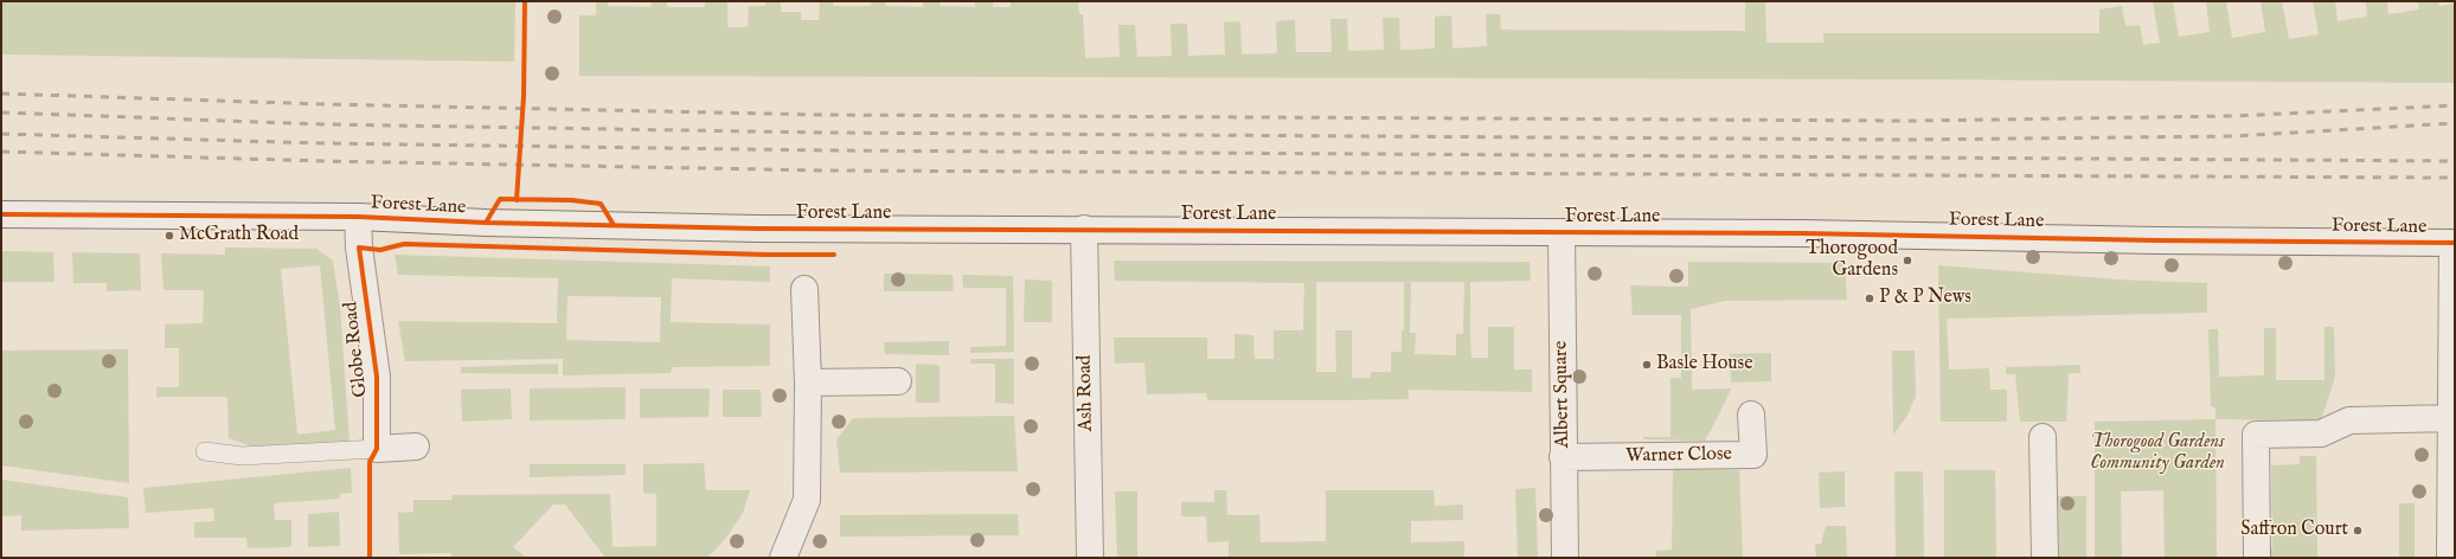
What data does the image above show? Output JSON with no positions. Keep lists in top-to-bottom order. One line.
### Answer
{"streets":{"street":["Forest Lane","Globe Road","Ash Road","Albert Square","Warner Close"]},"crossings":[["Forest Lane","Globe Road"],["Forest Lane","Ash Road"],["Forest Lane","Albert Square"],["Albert Square","Warner Close"]],"parks":["Thorogood Gardens Community Garden"],"places":["McGrath Road","Thorogood Gardens","P & P News","Basle House","Saffron Court"]}
